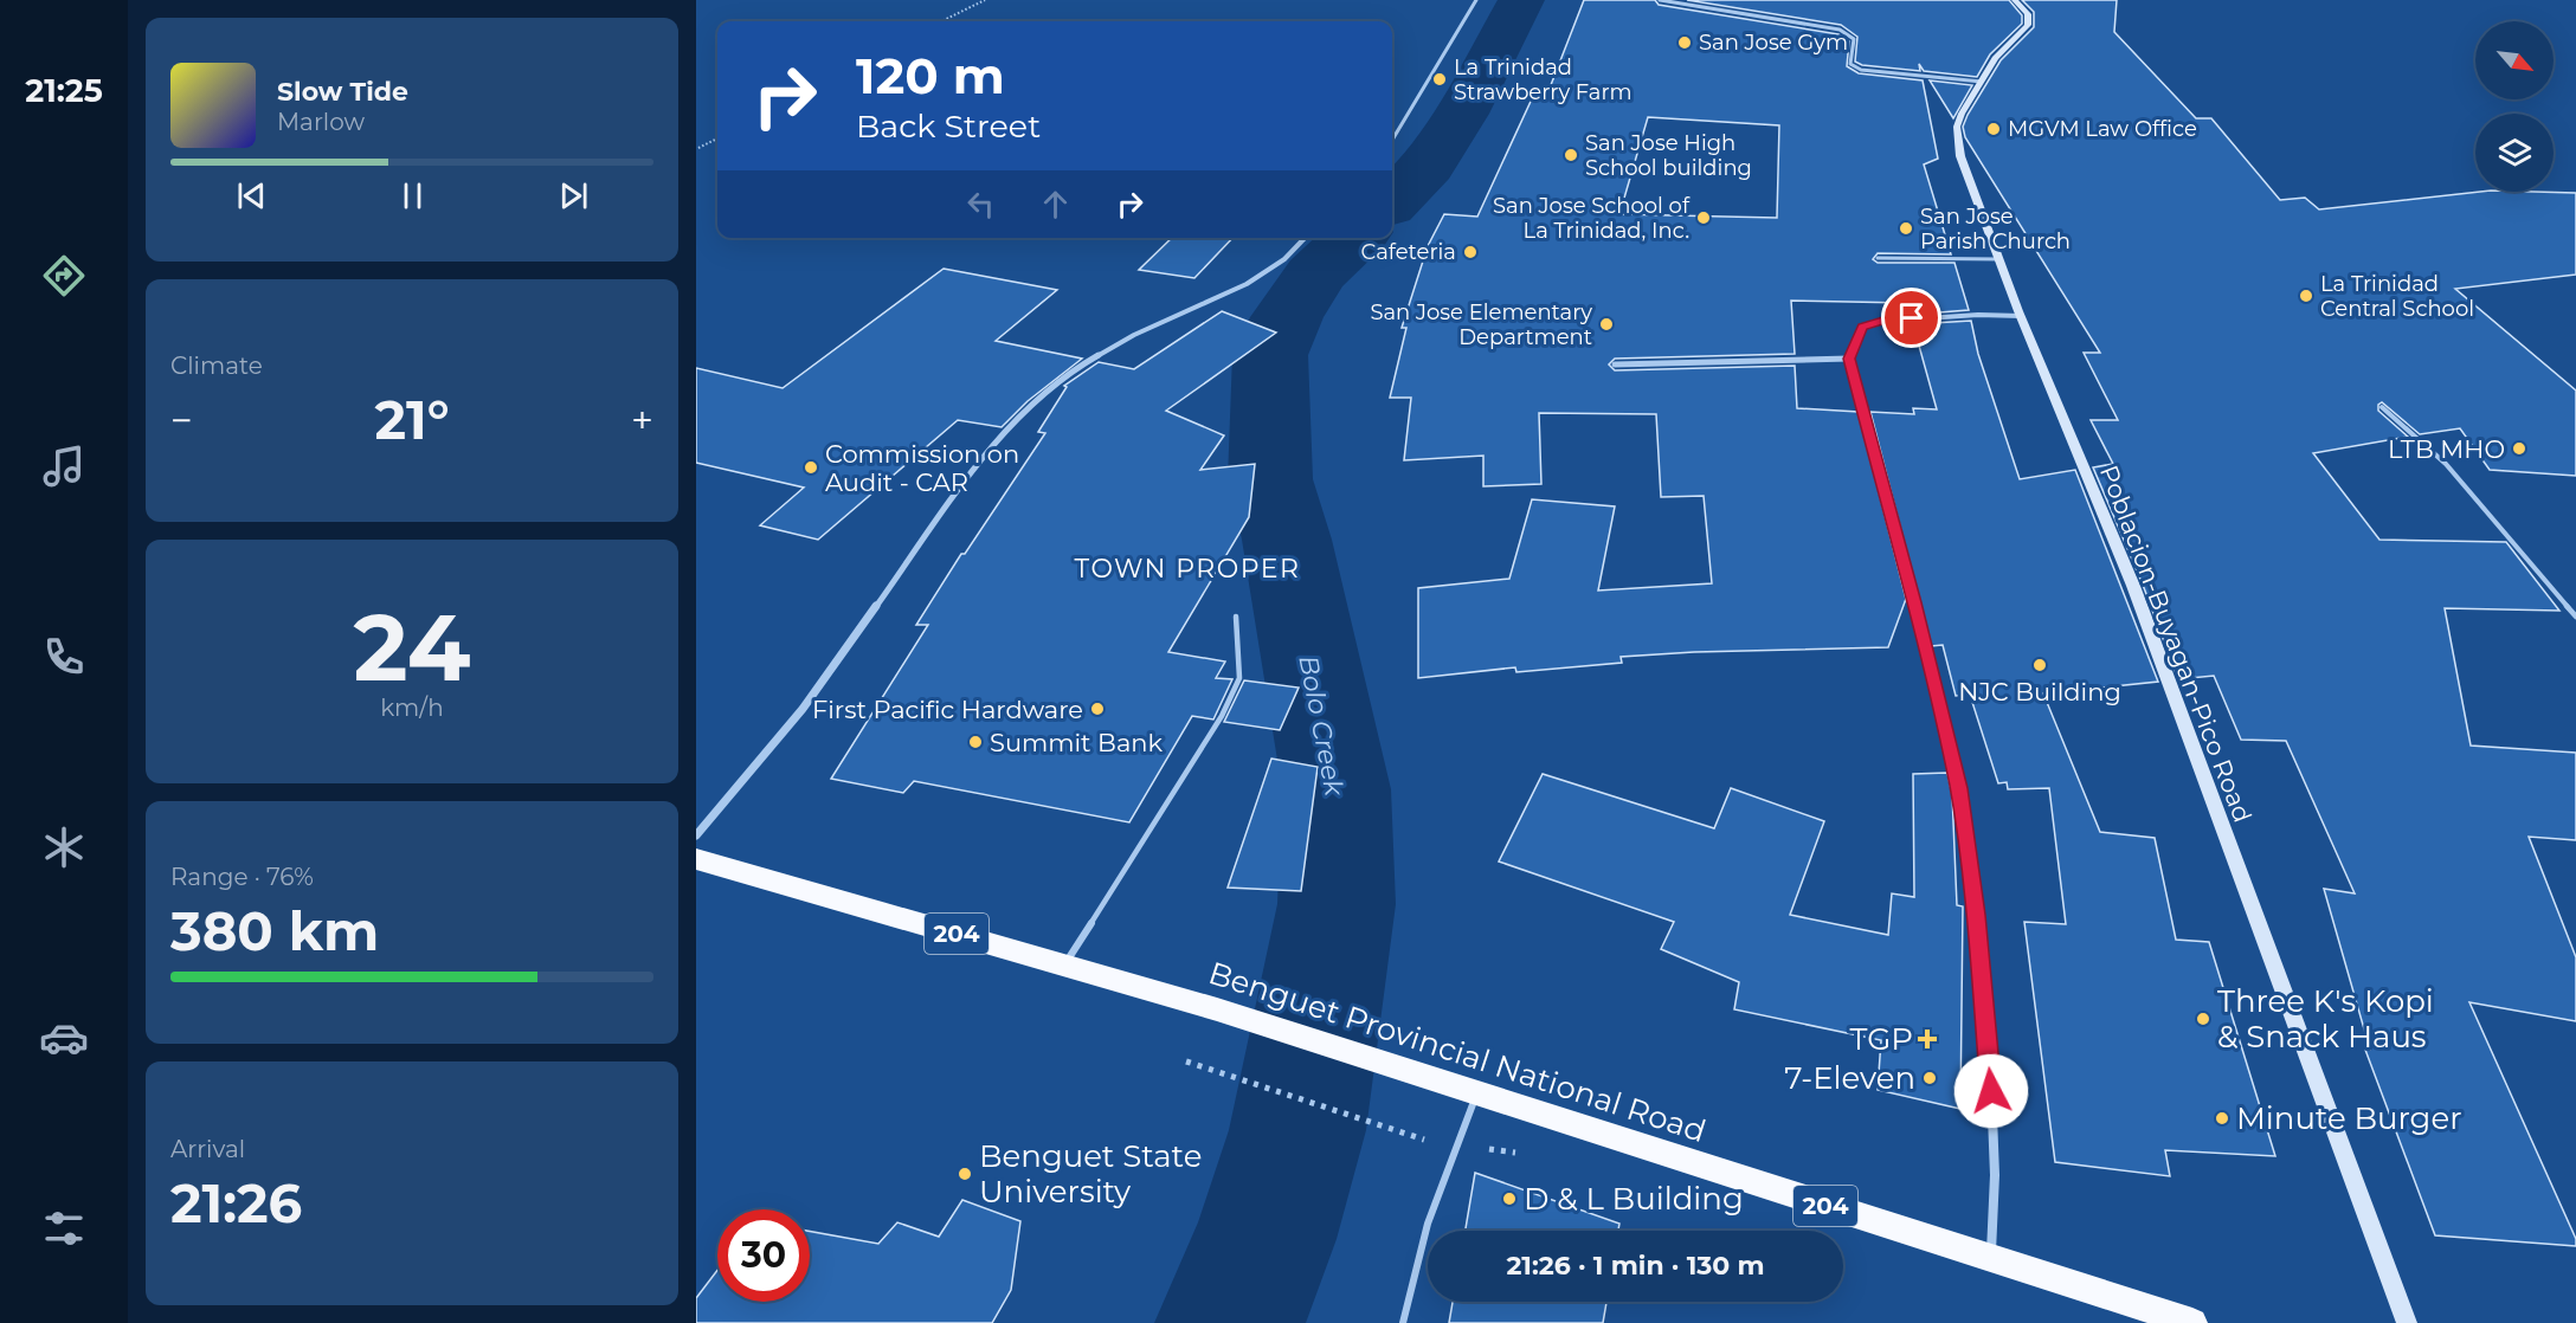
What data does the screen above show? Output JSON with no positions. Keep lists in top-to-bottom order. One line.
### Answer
{"streets":{"highway":["204","Benguet Provincial National Road"],"main road":["Poblacion-Buyagan-Pico Road"]},"districts":["TOWN PROPER"],"water":["Bolo Creek"],"places":{"other":["San Jose Gym","La Trinidad Strawberry Farm","MGVM Law Office","San Jose High School building","San Jose School of La Trinidad, Inc.","San Jose Parish Church","Cafeteria","La Trinidad Central School","San Jose Elementary Department","LTB MHO","Commission on Audit - CAR","NJC Building","First Pacific Hardware","Summit Bank","Three K's Kopi & Snack Haus","7-Eleven","Minute Burger","Benguet State University","D & L Building"],"health":["TGP"]},"north":"bottom right","page":{"tabs":"21:25","turn":["120 m","Back Street"],"song":["Slow Tide","Marlow"],"tile":["Climate",["24","km/h"],["Range · 76%","380 km"],["Arrival","21:26"]],"heat":["−","21°","+"],"limit":"30","trip":"21:26 · 1 min · 130 m"}}
